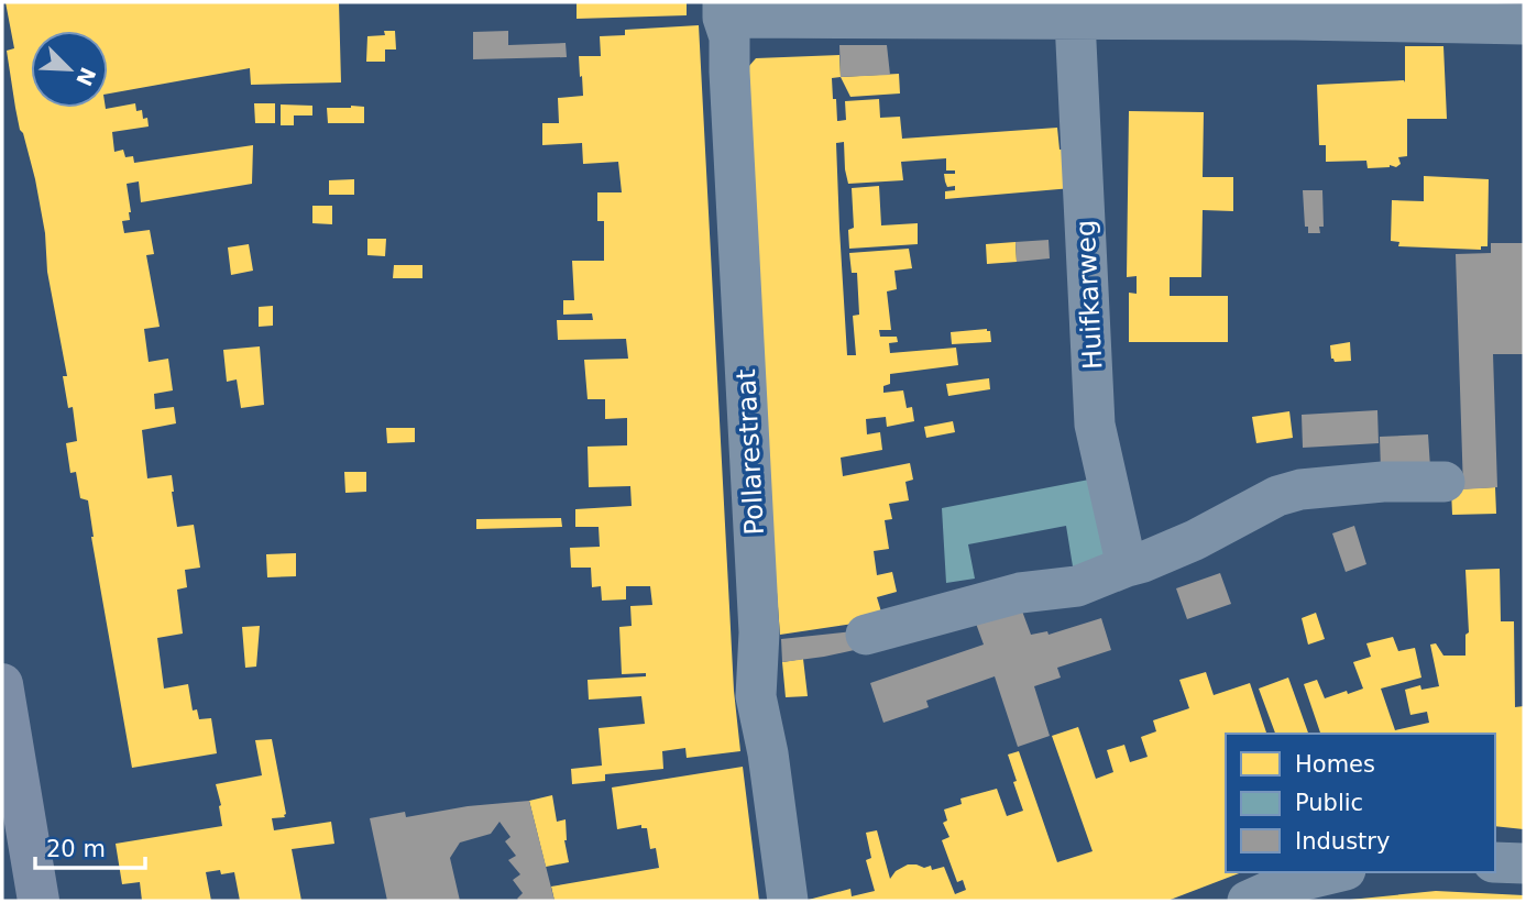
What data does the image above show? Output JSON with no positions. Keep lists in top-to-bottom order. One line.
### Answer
{"streets":{"street":["Huifkarweg","Pollarestraat"]},"legend":["Homes","Public","Industry"],"scale_bar":"20 m","north":"bottom right"}
